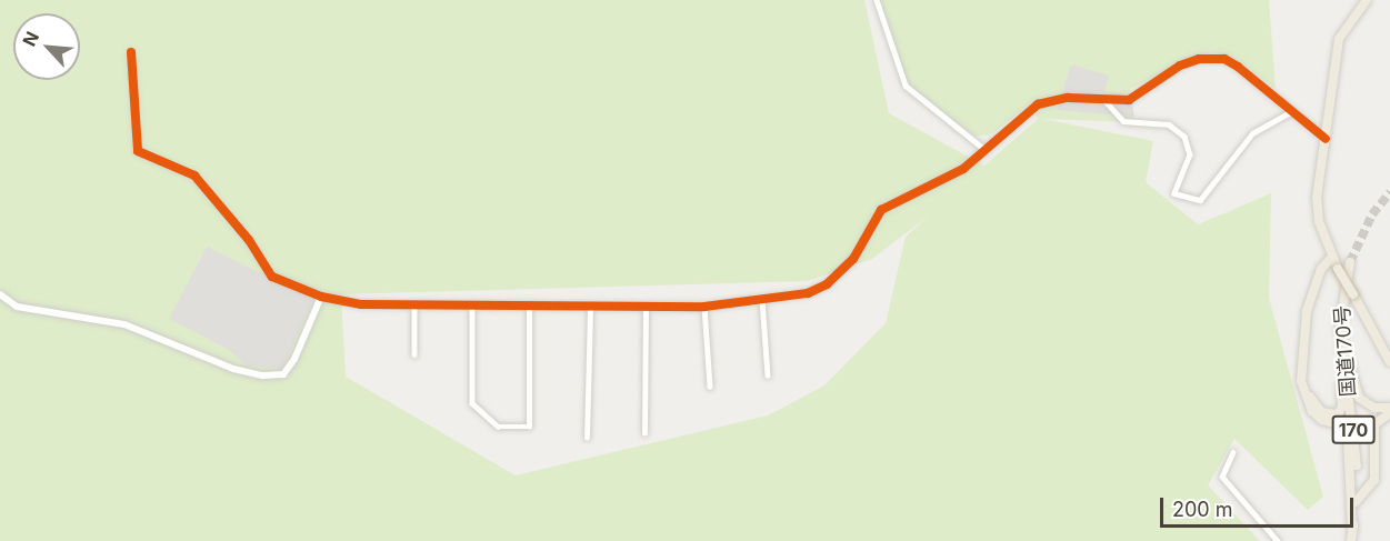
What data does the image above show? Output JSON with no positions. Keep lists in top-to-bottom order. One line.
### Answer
{"streets":{"highway":["国道170号","170"]},"scale_bar":"200 m","north":"top left"}
